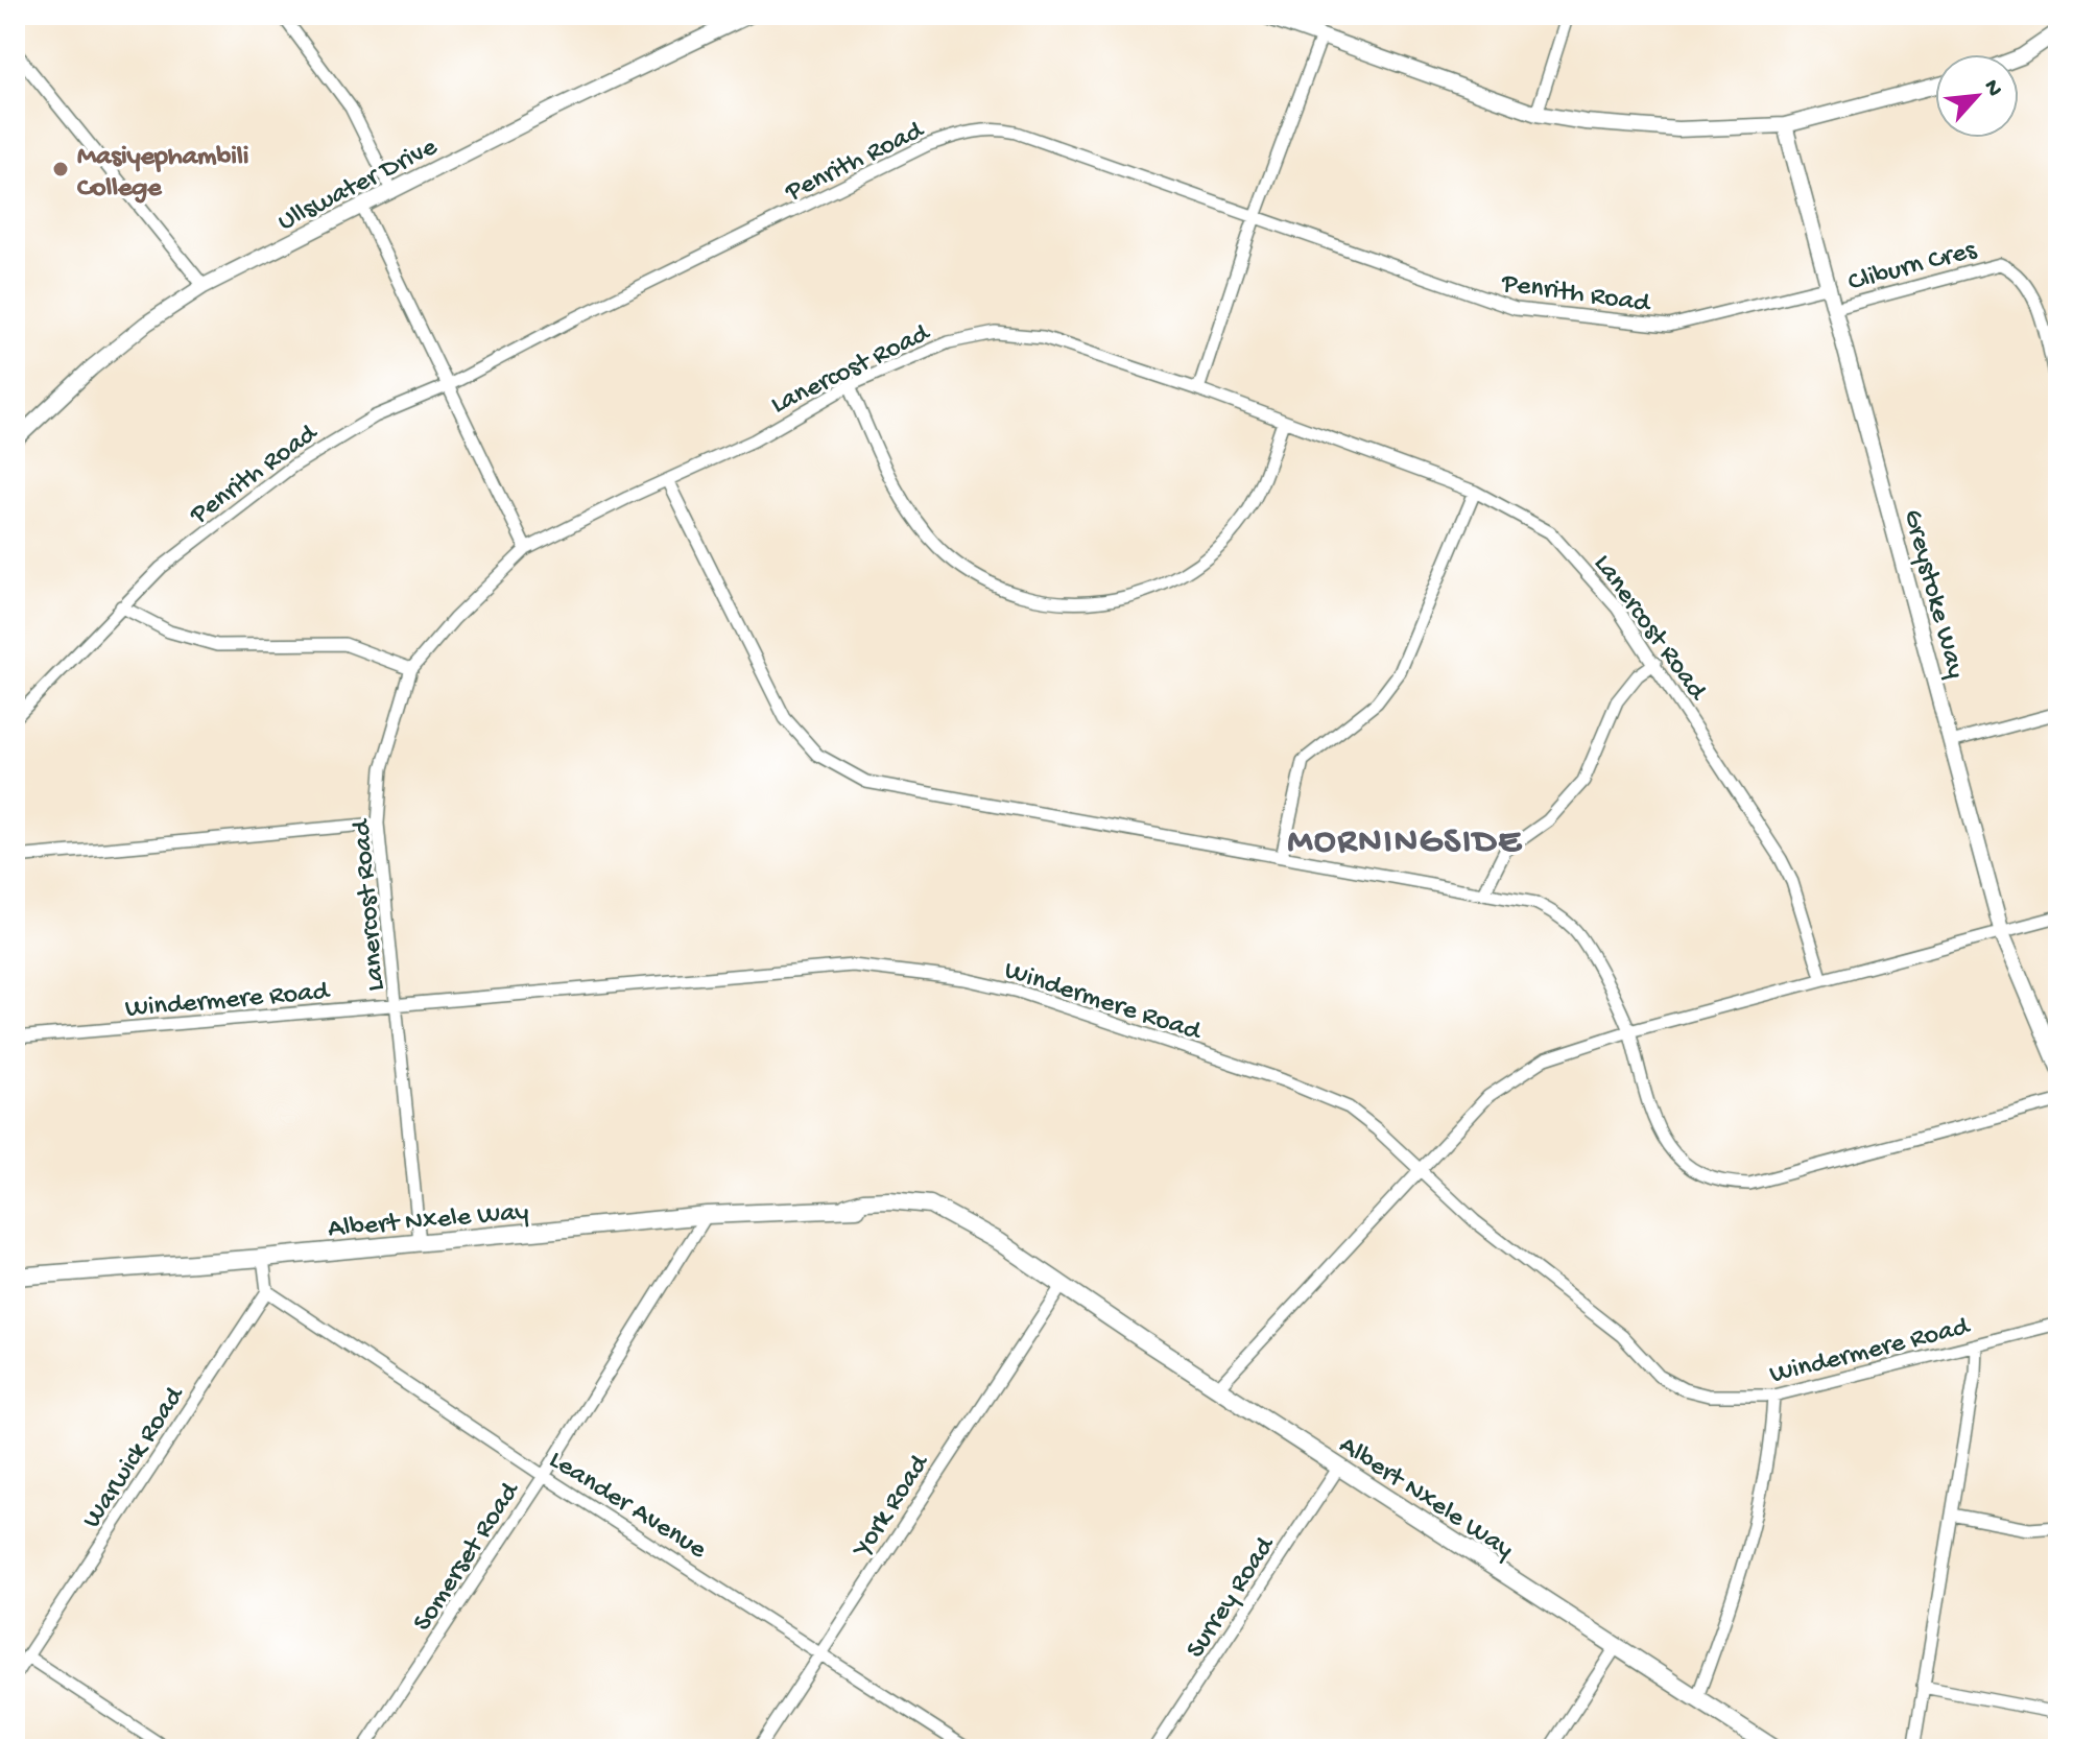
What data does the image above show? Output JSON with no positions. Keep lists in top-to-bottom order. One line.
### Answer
{"streets":{"main road":["Albert Nxele Way"],"street":["Penrith Road","Ullswater Drive","Cliburn Cres","Lanercost Road","Greystoke Way","Windermere Road","Warwick Road","Leander Avenue","York Road","Somerset Road","Surrey Road"]},"crossings":[["Penrith Road","Greystoke Way"],["Cliburn Cres","Greystoke Way"],["Lanercost Road","Windermere Road"],["Lanercost Road","Albert Nxele Way"],["Albert Nxele Way","York Road"],["Albert Nxele Way","Somerset Road"],["Albert Nxele Way","Surrey Road"],["Warwick Road","Leander Avenue"],["Leander Avenue","York Road"],["Leander Avenue","Somerset Road"]],"districts":["MORNINGSIDE"],"places":["Masiyephambili College"],"north":"top right"}
